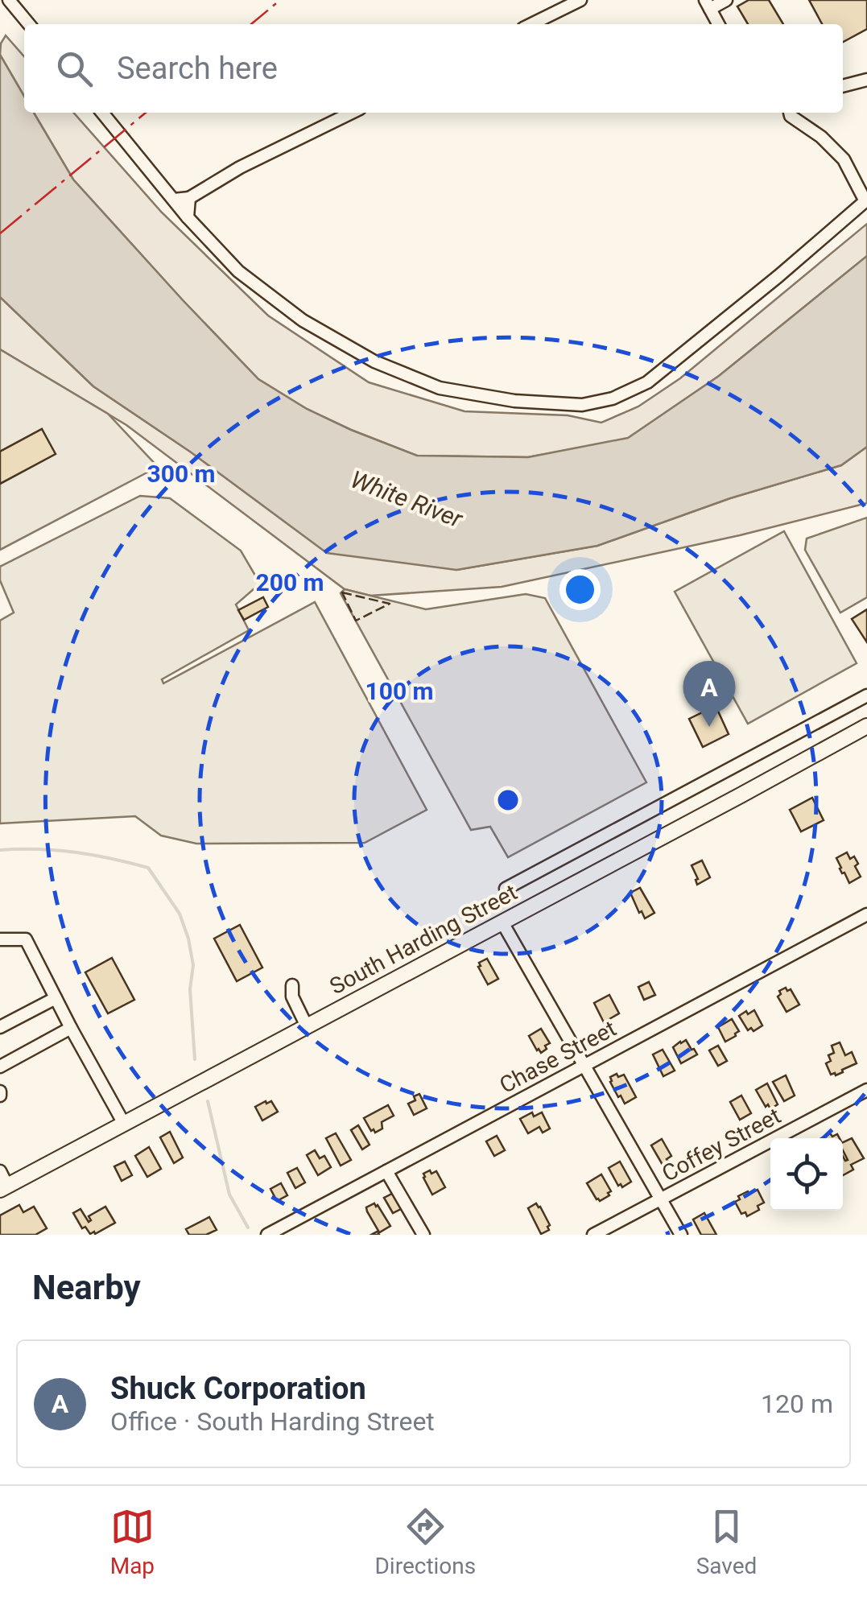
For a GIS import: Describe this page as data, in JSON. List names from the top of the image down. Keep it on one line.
{"streets":{"main road":["South Harding Street"],"street":["Chase Street","Coffey Street"]},"water":["White River"],"page":{"search":"Search here","pins":"A","heading":"Nearby","list":[{"mark":"A","name":"Shuck Corporation","note":"Office · South Harding Street","value":"120 m"}],"nav":["Map","Directions","Saved"]},"rings":["300 m","200 m","100 m"]}
